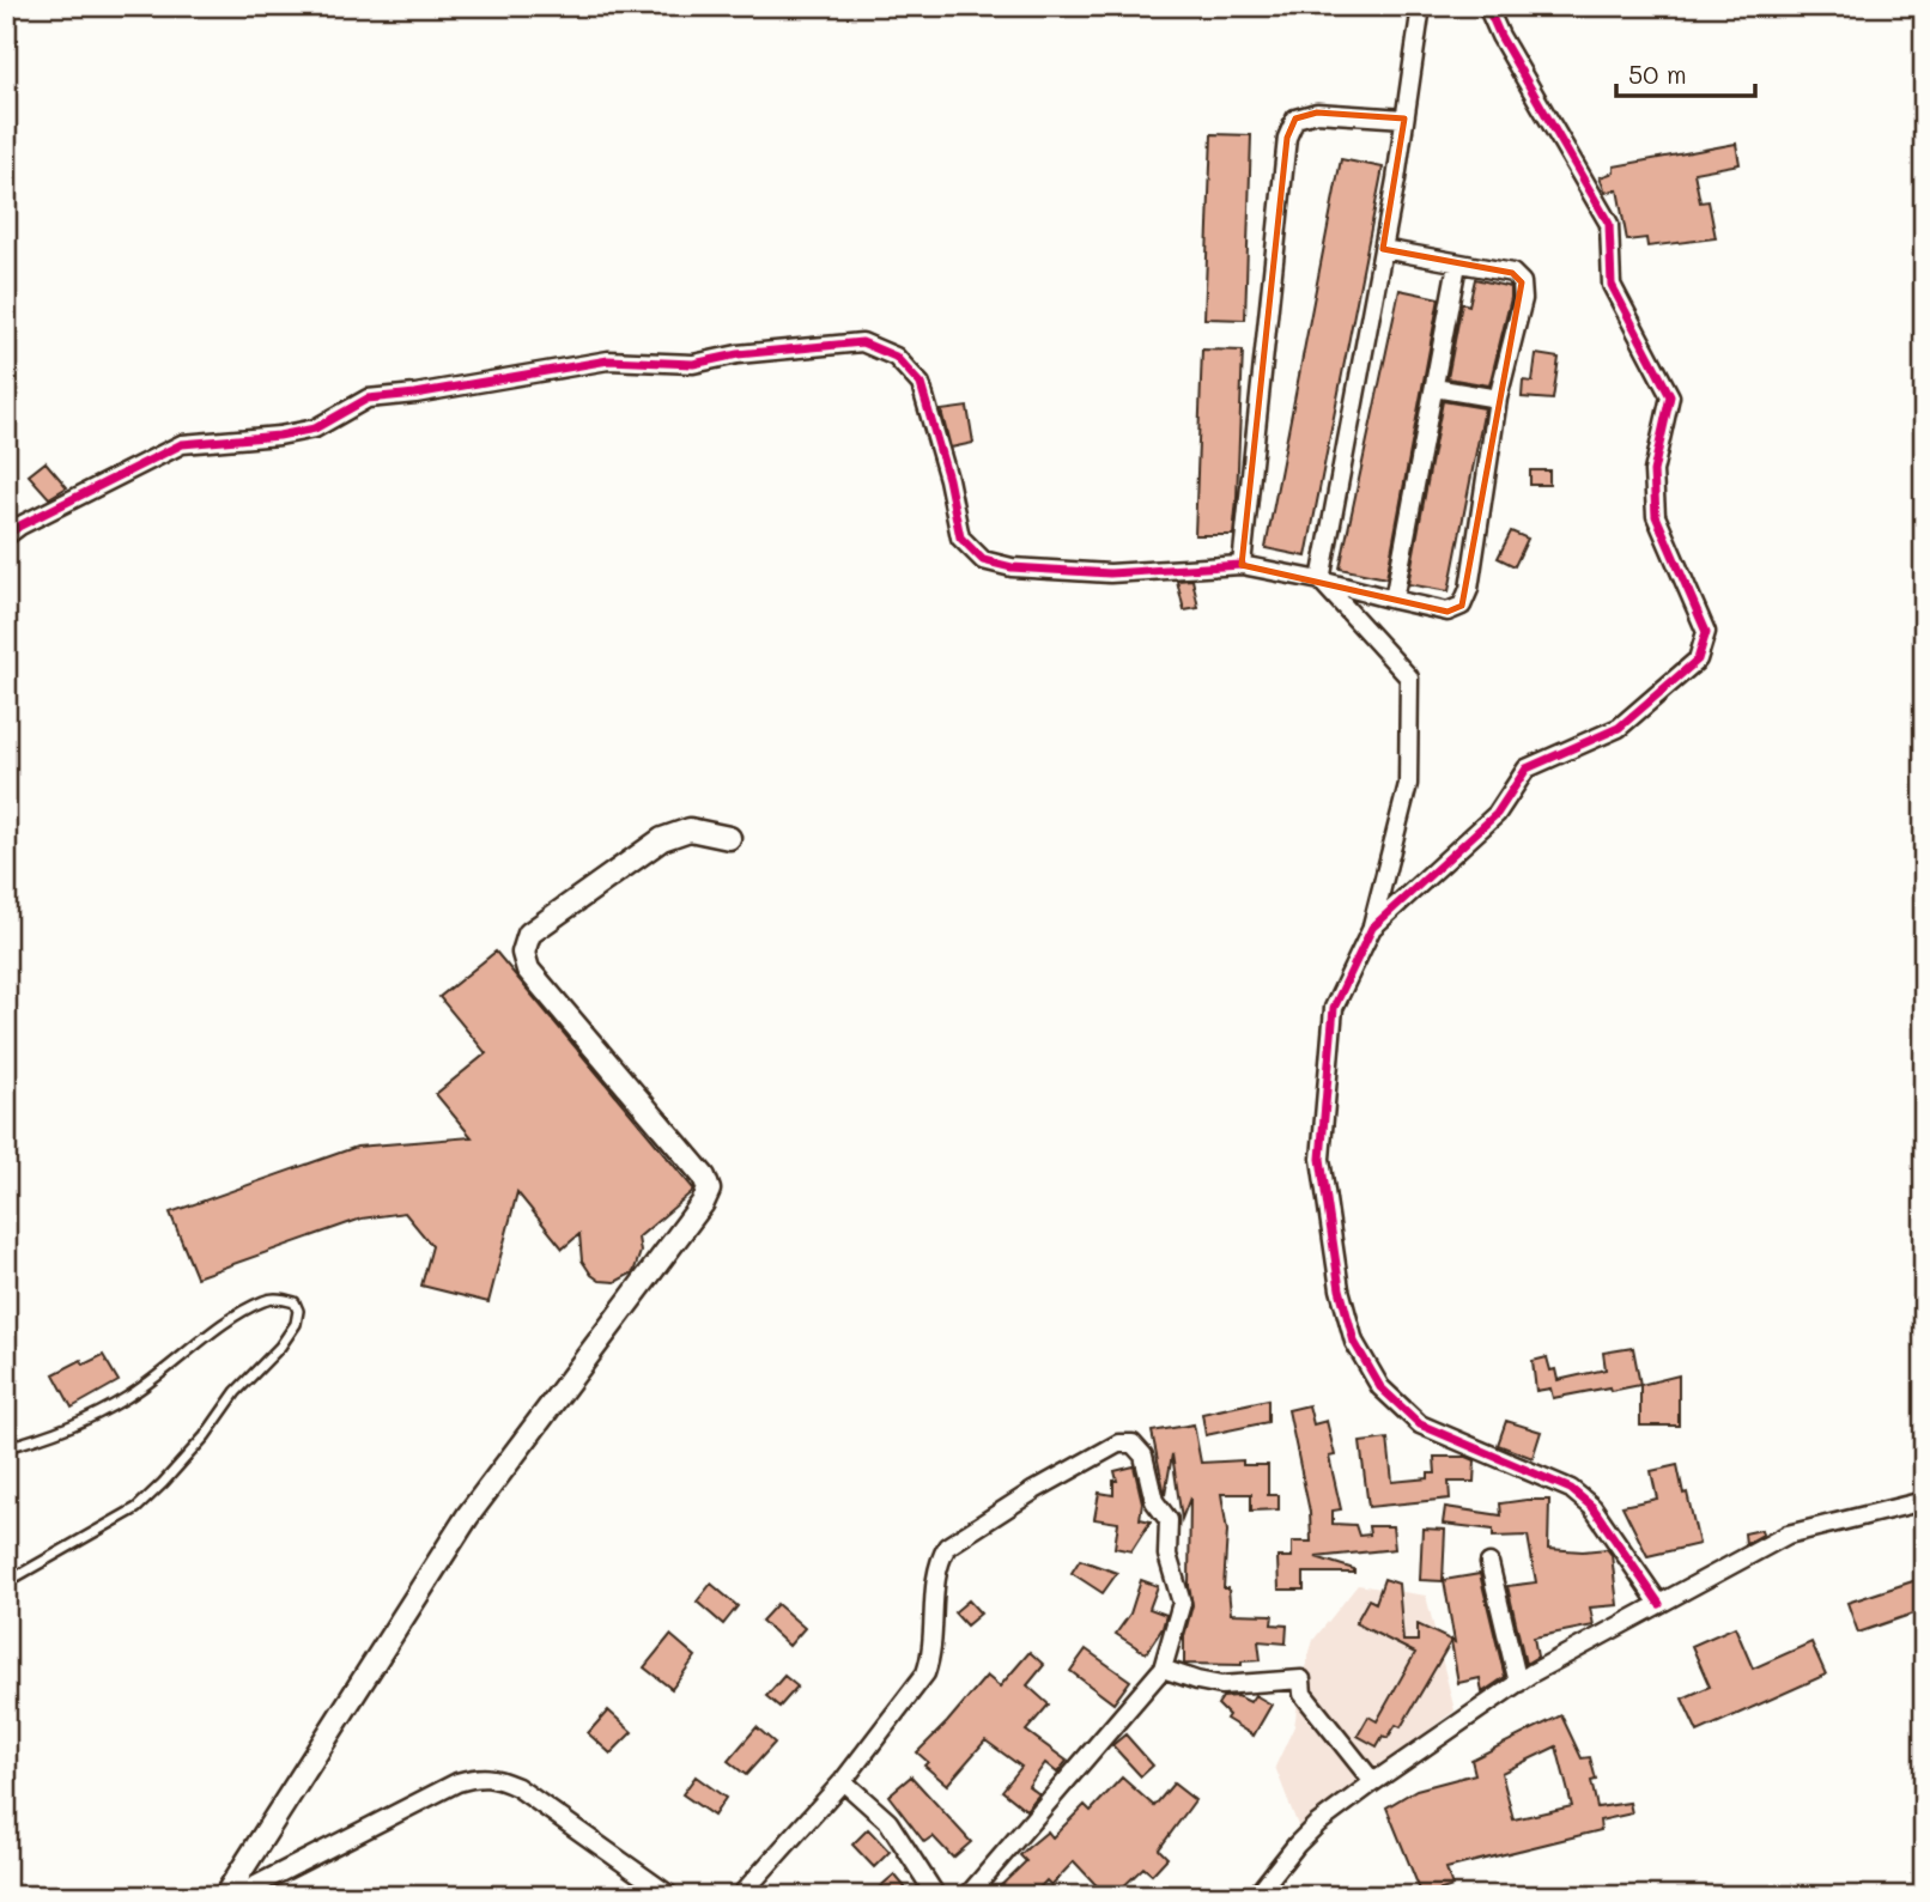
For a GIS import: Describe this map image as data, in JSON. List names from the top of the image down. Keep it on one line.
{"scale_bar":"50 m"}
